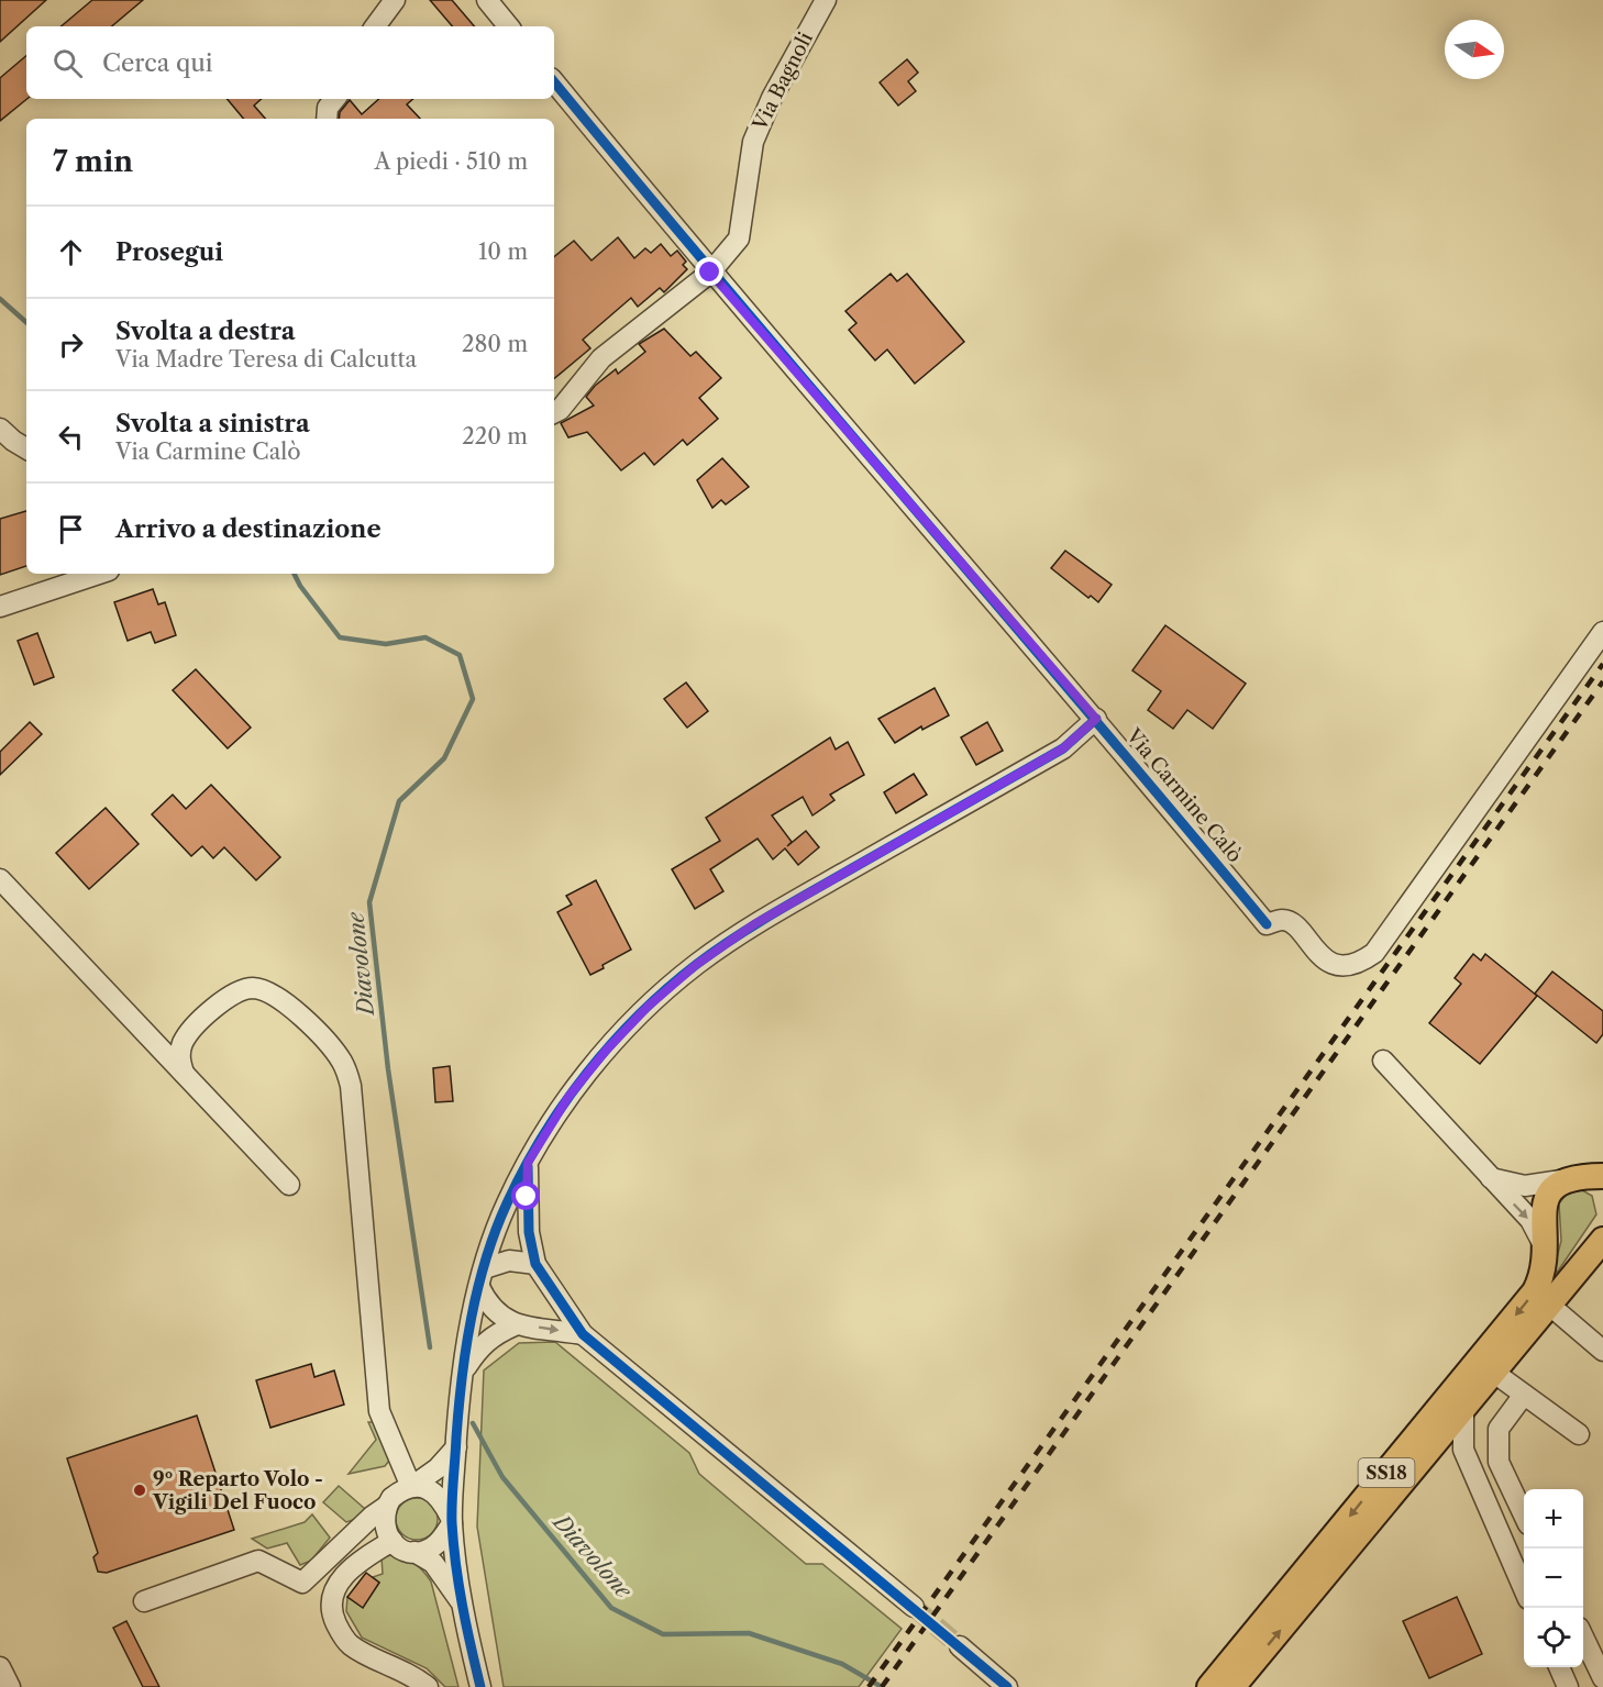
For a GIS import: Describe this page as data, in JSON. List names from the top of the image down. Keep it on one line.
{"streets":{"main road":["SS18"],"street":["Via Bagnoli","Via Carmine Calò"]},"crossings":[["Via Bagnoli","Via Carmine Calò"]],"water":["Diavolone"],"places":["9º Reparto Volo - Vigili Del Fuoco"],"north":"right","page":{"search":"Cerca qui","heading":["7 min","A piedi · 510 m"],"list":[["Prosegui","10 m"],["Svolta a destra","Via Madre Teresa di Calcutta","280 m"],["Svolta a sinistra","Via Carmine Calò","220 m"],"Arrivo a destinazione"],"map_buttons":["+","−"]}}
